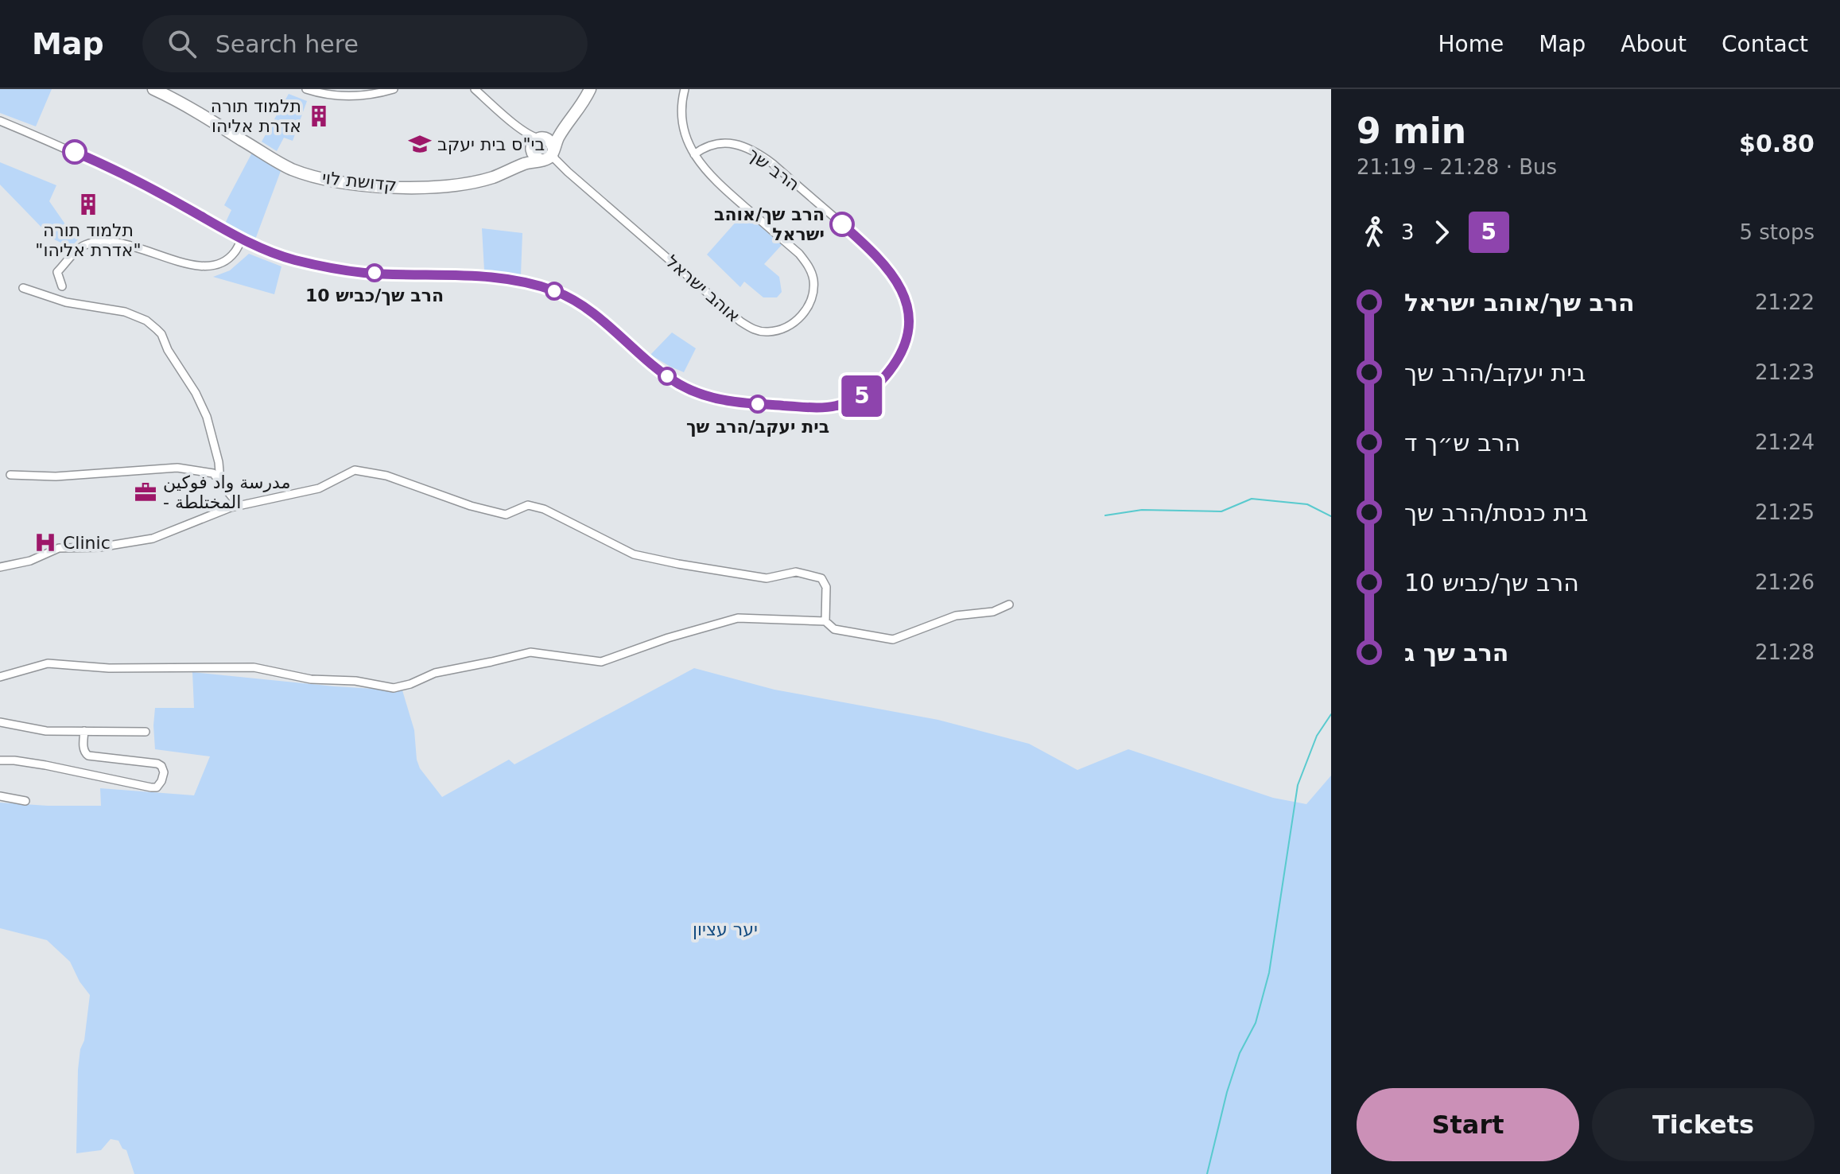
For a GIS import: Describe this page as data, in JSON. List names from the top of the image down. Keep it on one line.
{"streets":{"street":["הרב שך","קדושת לוי","אוהב ישראל"]},"crossings":[["הרב שך","אוהב ישראל"],["קדושת לוי","אוהב ישראל"]],"parks":["יער עציון"],"places":{"building":["תלמוד תורה אדרת אליהו","תלמוד תורה \"אדרת אליהו\""],"school or university":["בי\"ס בית יעקב"],"other":["הרב שך/אוהב ישראל","הרב שך/כביש 10","בית יעקב/הרב שך"],"office":["مدرسة واد فوكين - المختلطة"],"hospital":["Clinic"]},"lines":["bus line 5"],"page":{"header":"Map","search":"Search here","nav":["Home","Map","About","Contact"],"on_map":"5","heading":["9 min","21:19 – 21:28 · Bus","$0.80"],"legs":["3","5","5 stops"],"list":[{"name":"הרב שך/אוהב ישראל","value":"21:22"},{"name":"בית יעקב/הרב שך","value":"21:23"},{"name":"הרב ש״ך ד","value":"21:24"},{"name":"בית כנסת/הרב שך","value":"21:25"},{"name":"הרב שך/כביש 10","value":"21:26"},{"name":"הרב שך ג","value":"21:28"}],"buttons":["Start","Tickets"]}}
